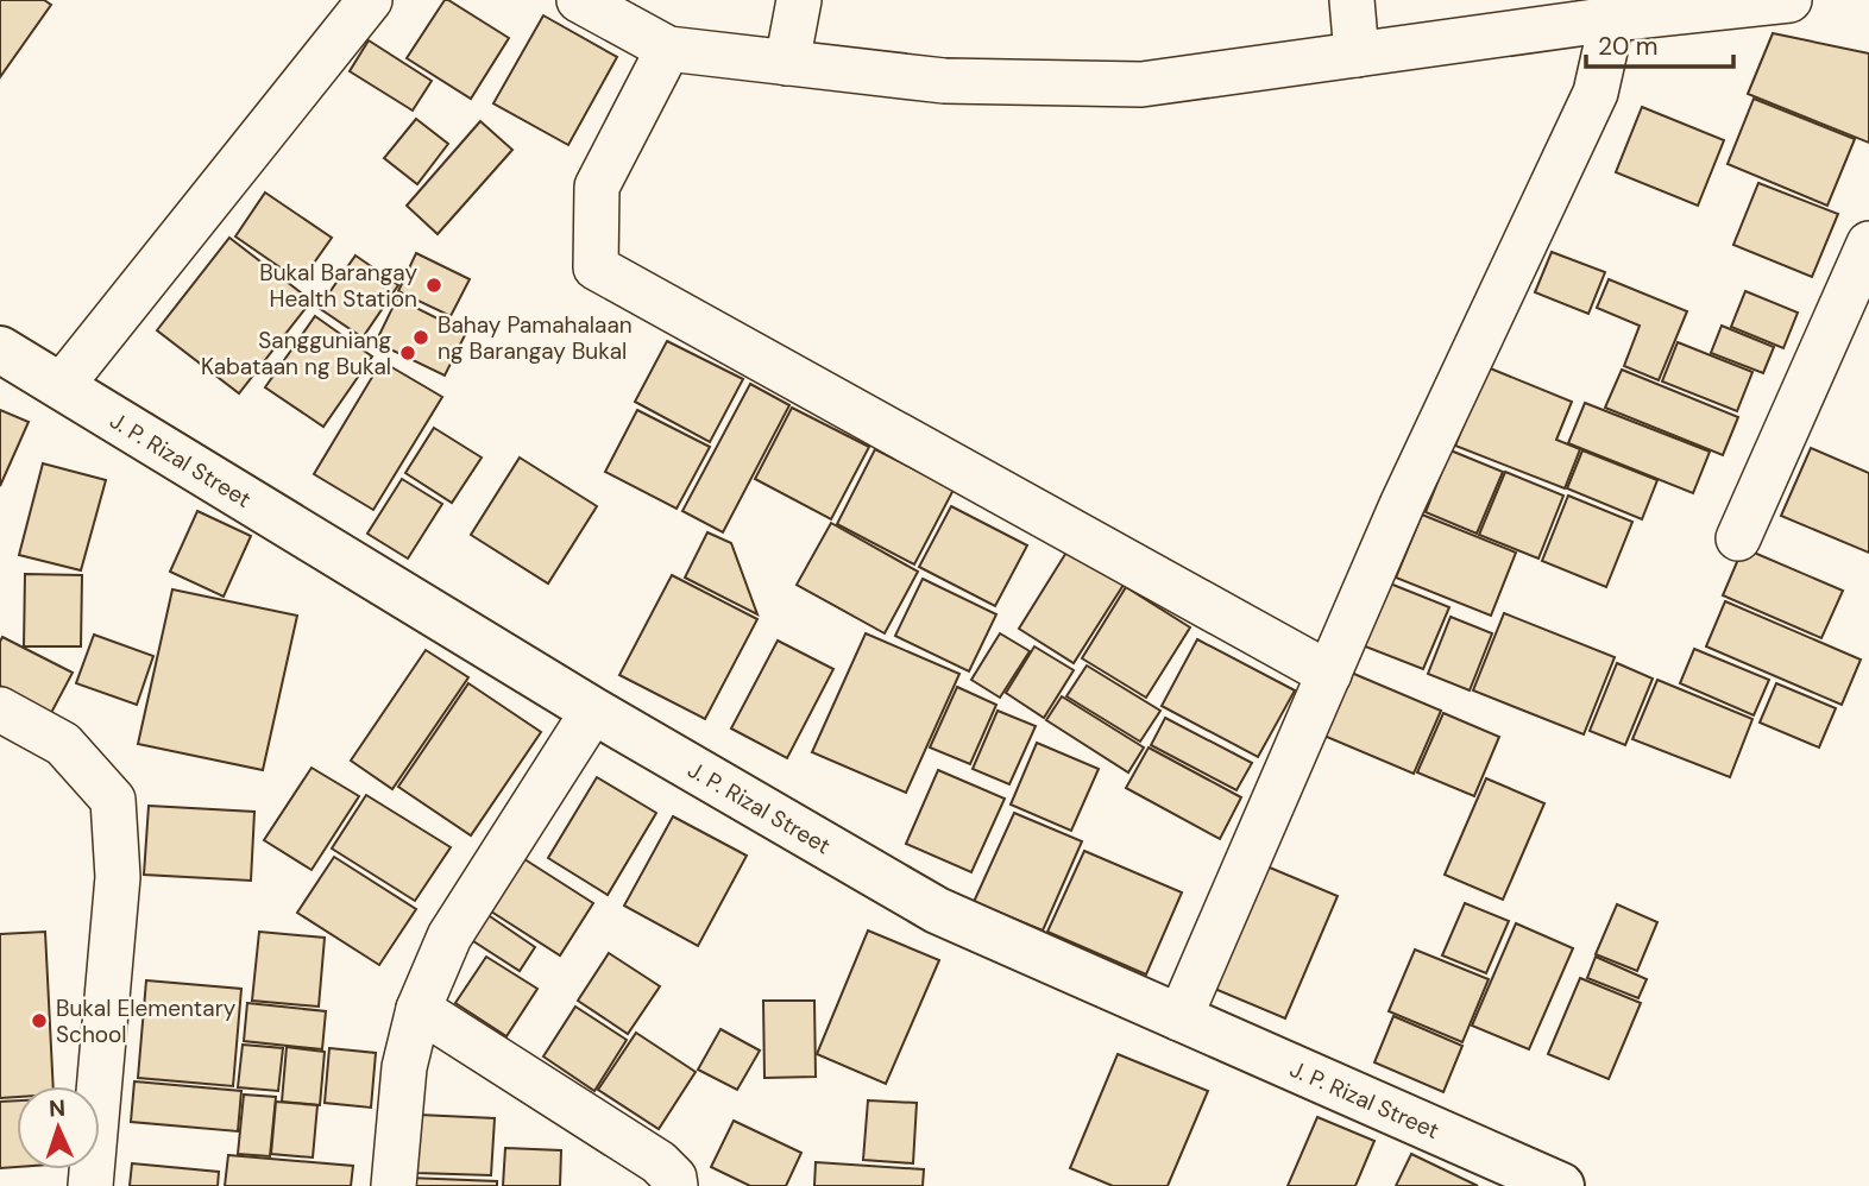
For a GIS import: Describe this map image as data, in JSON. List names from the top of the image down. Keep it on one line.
{"streets":{"main road":["J. P. Rizal Street"]},"places":["Bukal Barangay Health Station","Bahay Pamahalaan ng Barangay Bukal","Sangguniang Kabataan ng Bukal","Bukal Elementary School"],"scale_bar":"20 m","north":"top"}
